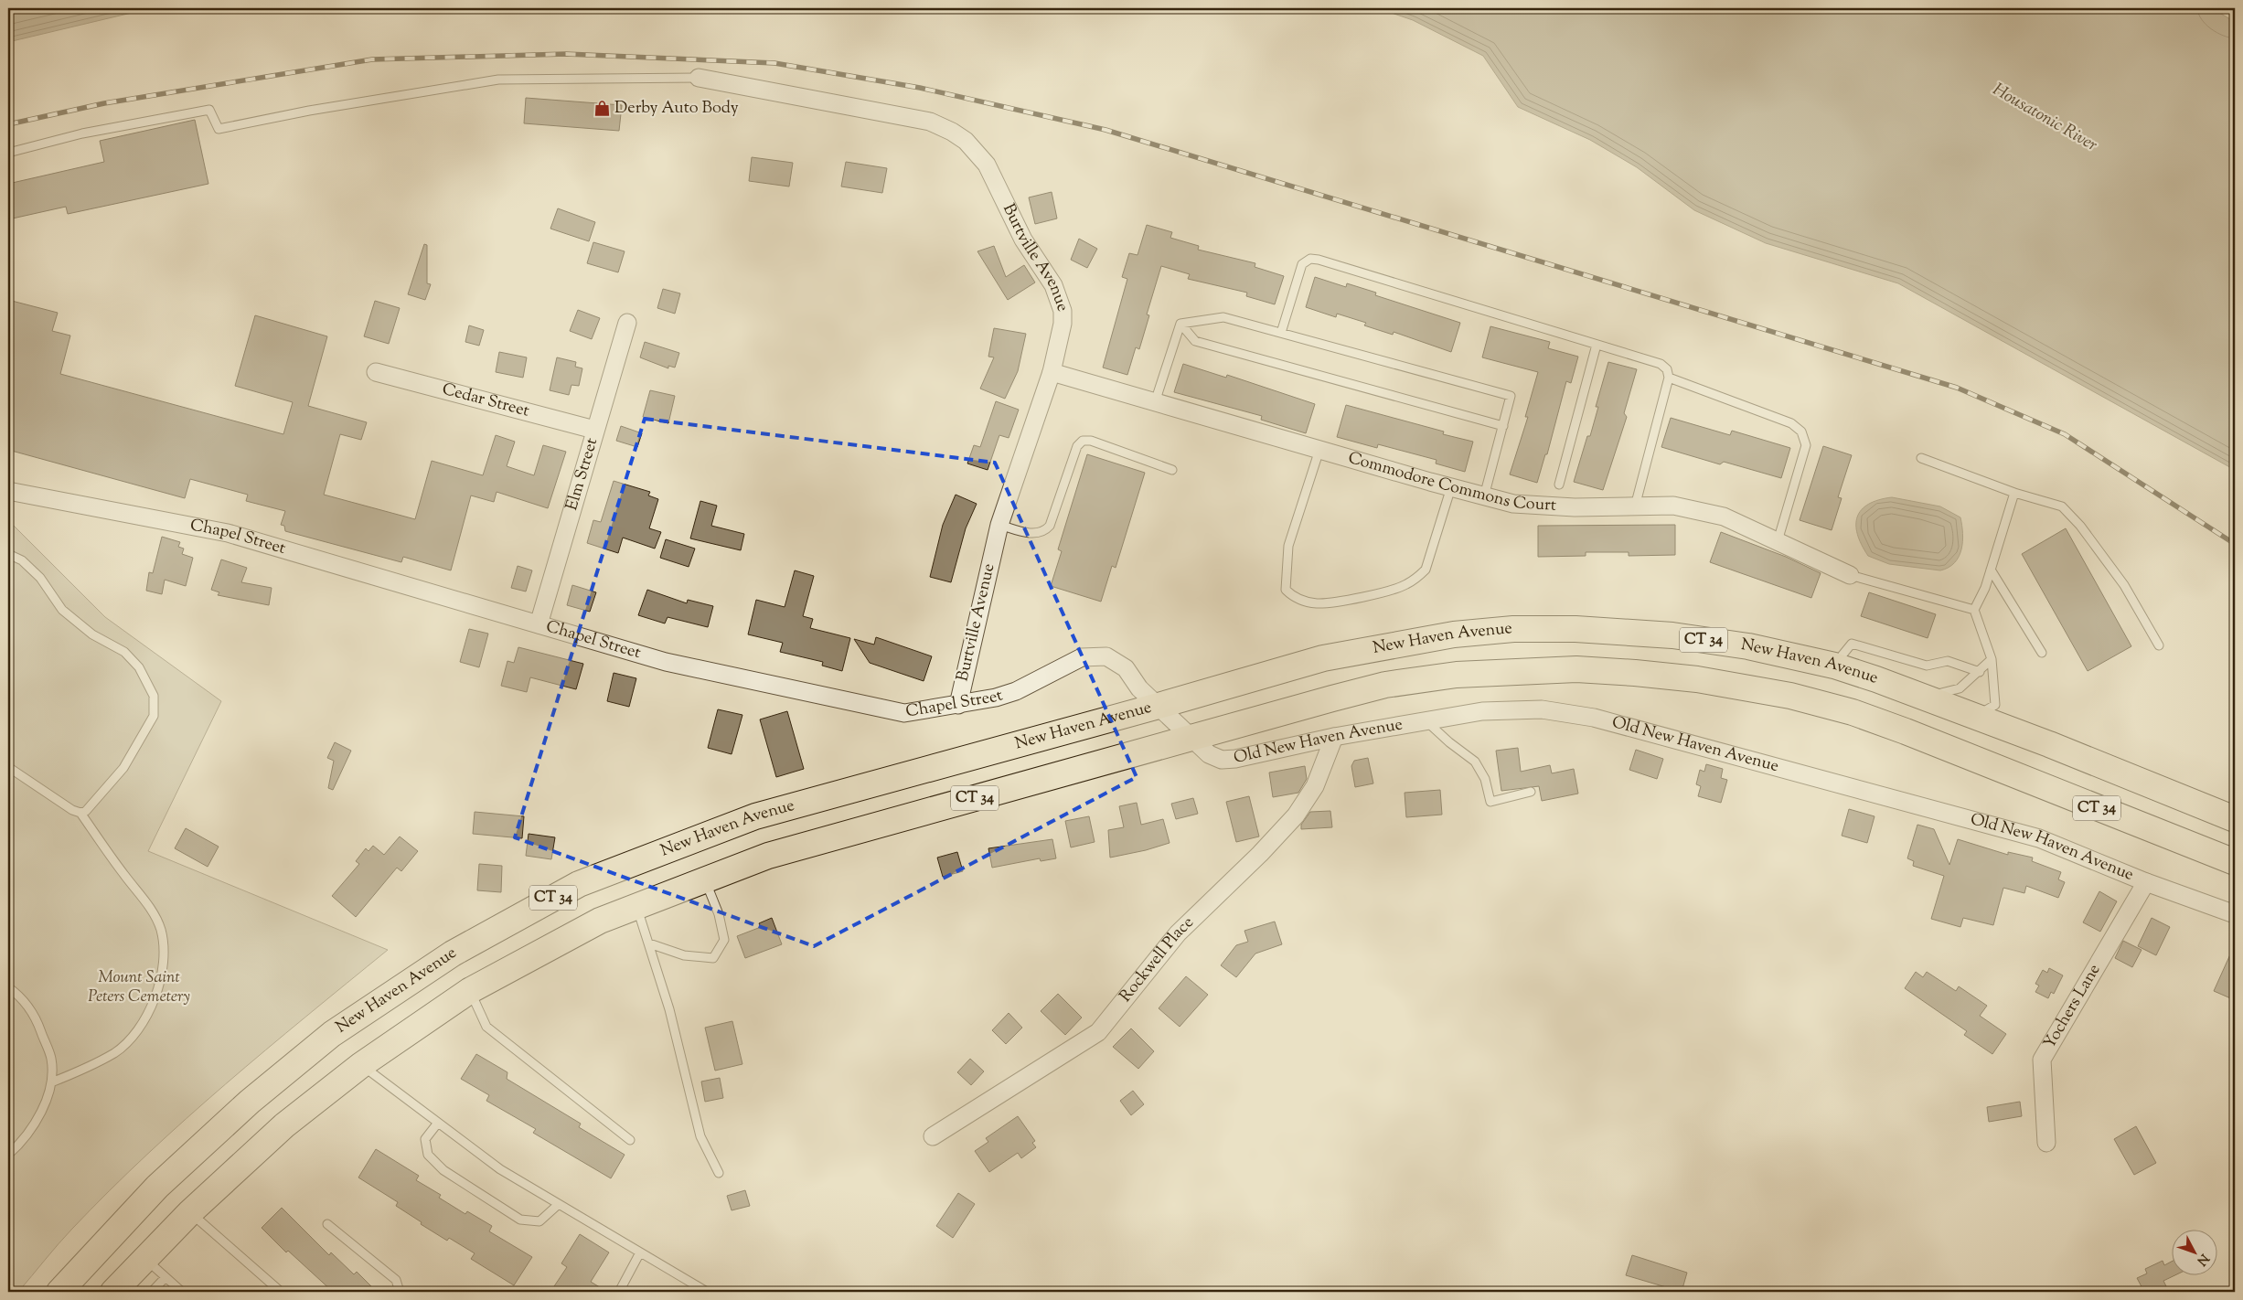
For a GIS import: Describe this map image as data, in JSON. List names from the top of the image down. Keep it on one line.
{"streets":{"highway":["New Haven Avenue","CT 34"],"street":["Burtville Avenue","Cedar Street","Elm Street","Commodore Commons Court","Chapel Street","Old New Haven Avenue","Rockwell Place","Yochers Lane"]},"crossings":[["Burtville Avenue","Commodore Commons Court"],["Burtville Avenue","Chapel Street"],["Cedar Street","Elm Street"],["Elm Street","Chapel Street"],["Chapel Street","New Haven Avenue"],["Chapel Street","Old New Haven Avenue"],["New Haven Avenue","Old New Haven Avenue"],["CT 34","Old New Haven Avenue"],["Old New Haven Avenue","Rockwell Place"],["Old New Haven Avenue","Yochers Lane"]],"water":["Housatonic River"],"parks":["Mount Saint Peters Cemetery"],"places":{"shop":["Derby Auto Body"]},"north":"bottom right"}
